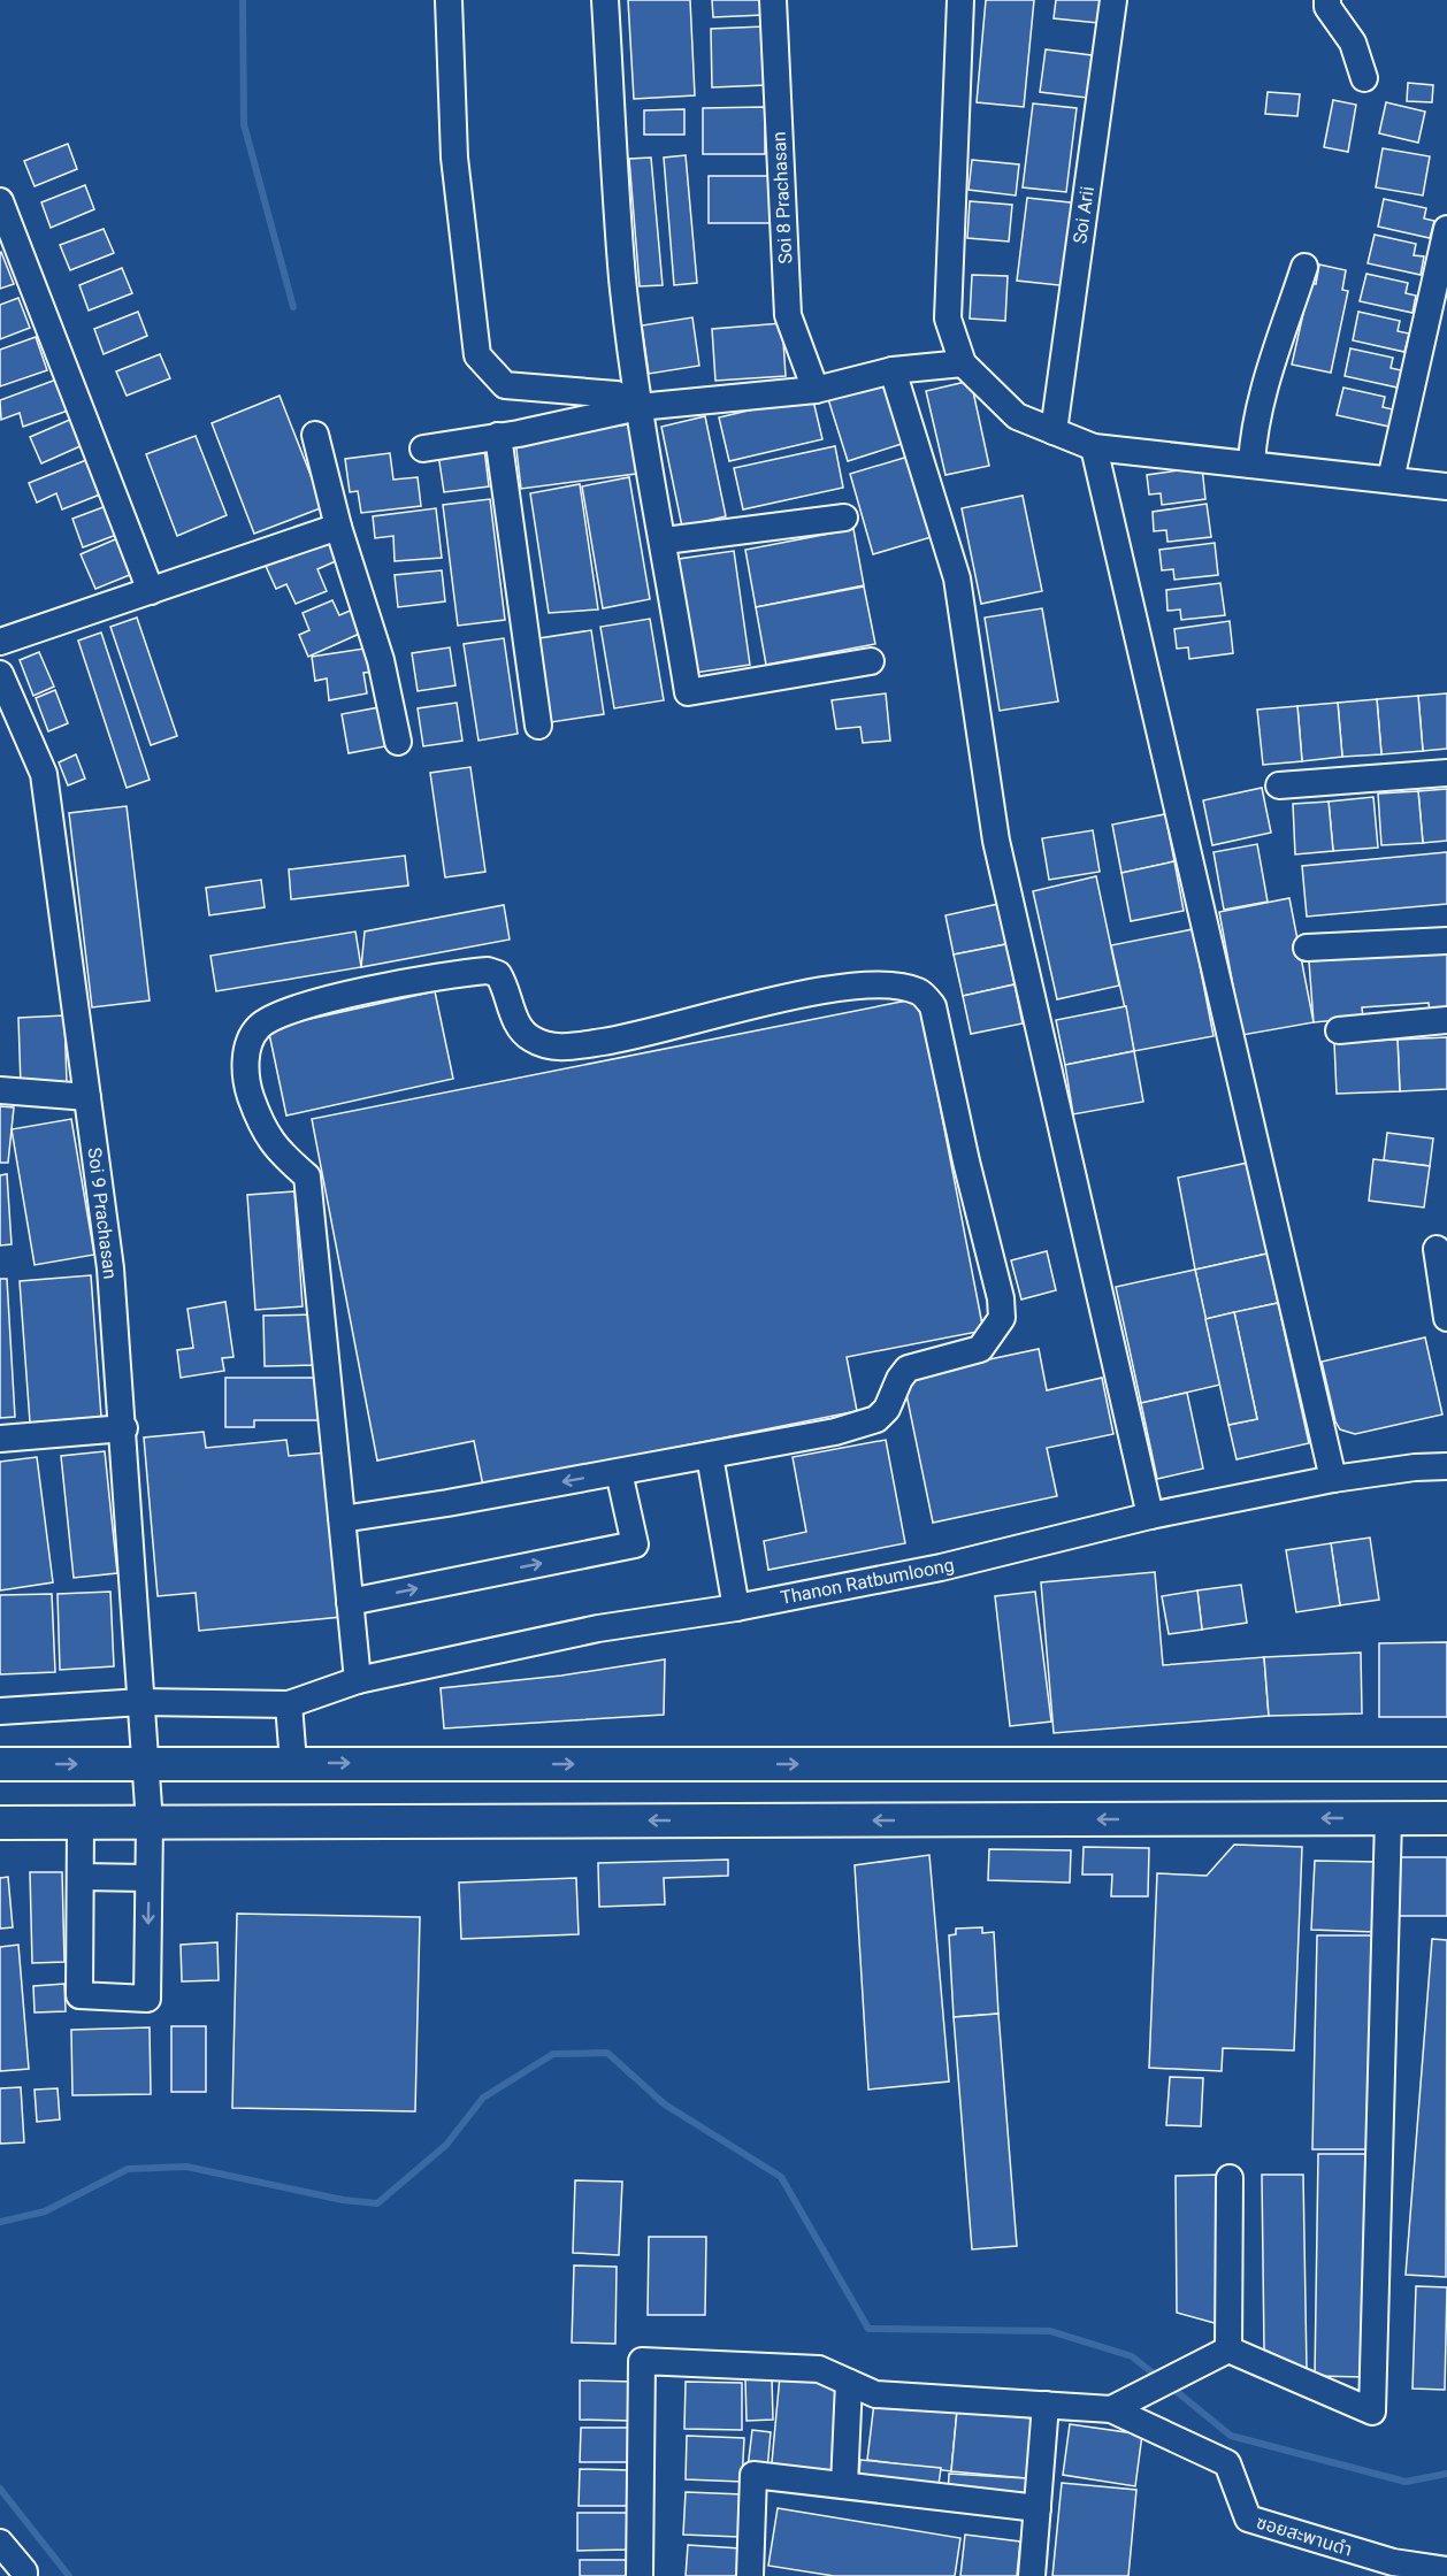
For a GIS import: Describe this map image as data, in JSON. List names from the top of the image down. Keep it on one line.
{"streets":{"street":["Soi 8 Prachasan","Soi Arii","Soi 9 Prachasan","Thanon Ratbumloong","ซอยสะพานดำ"]}}
